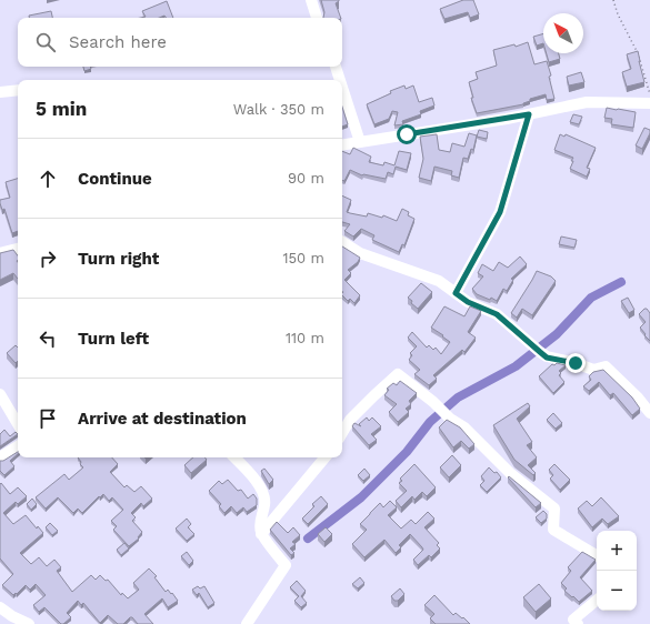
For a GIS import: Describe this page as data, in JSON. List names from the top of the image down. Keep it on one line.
{"north":"top left","page":{"search":"Search here","heading":["5 min","Walk · 350 m"],"list":[["Continue","90 m"],["Turn right","150 m"],["Turn left","110 m"],"Arrive at destination"],"map_buttons":["+","−"]}}
